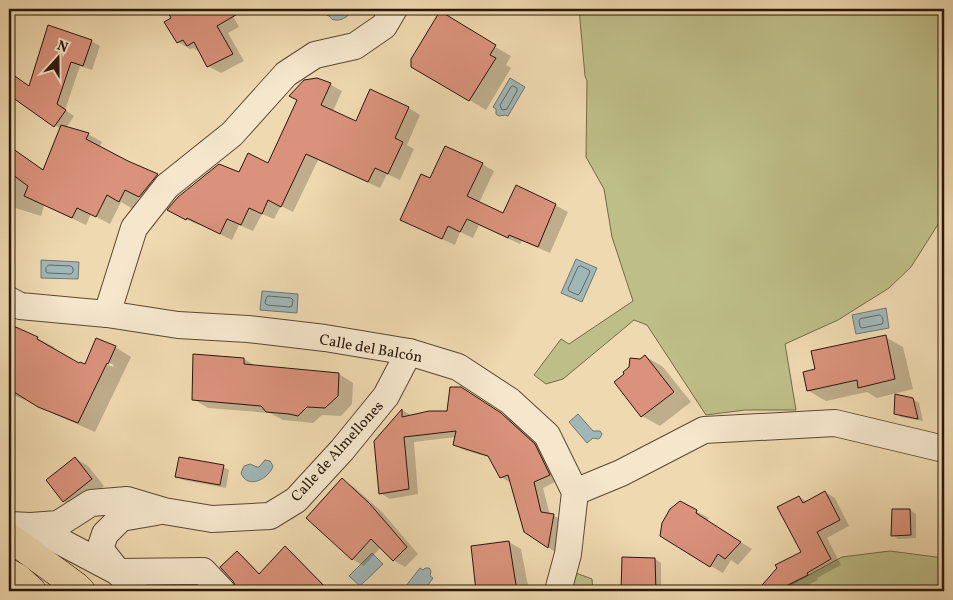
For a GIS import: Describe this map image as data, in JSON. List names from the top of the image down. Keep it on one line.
{"streets":{"street":["Calle del Balcón","Calle de Almellones"]},"crossings":[["Calle del Balcón","Calle de Almellones"]],"north":"top"}
